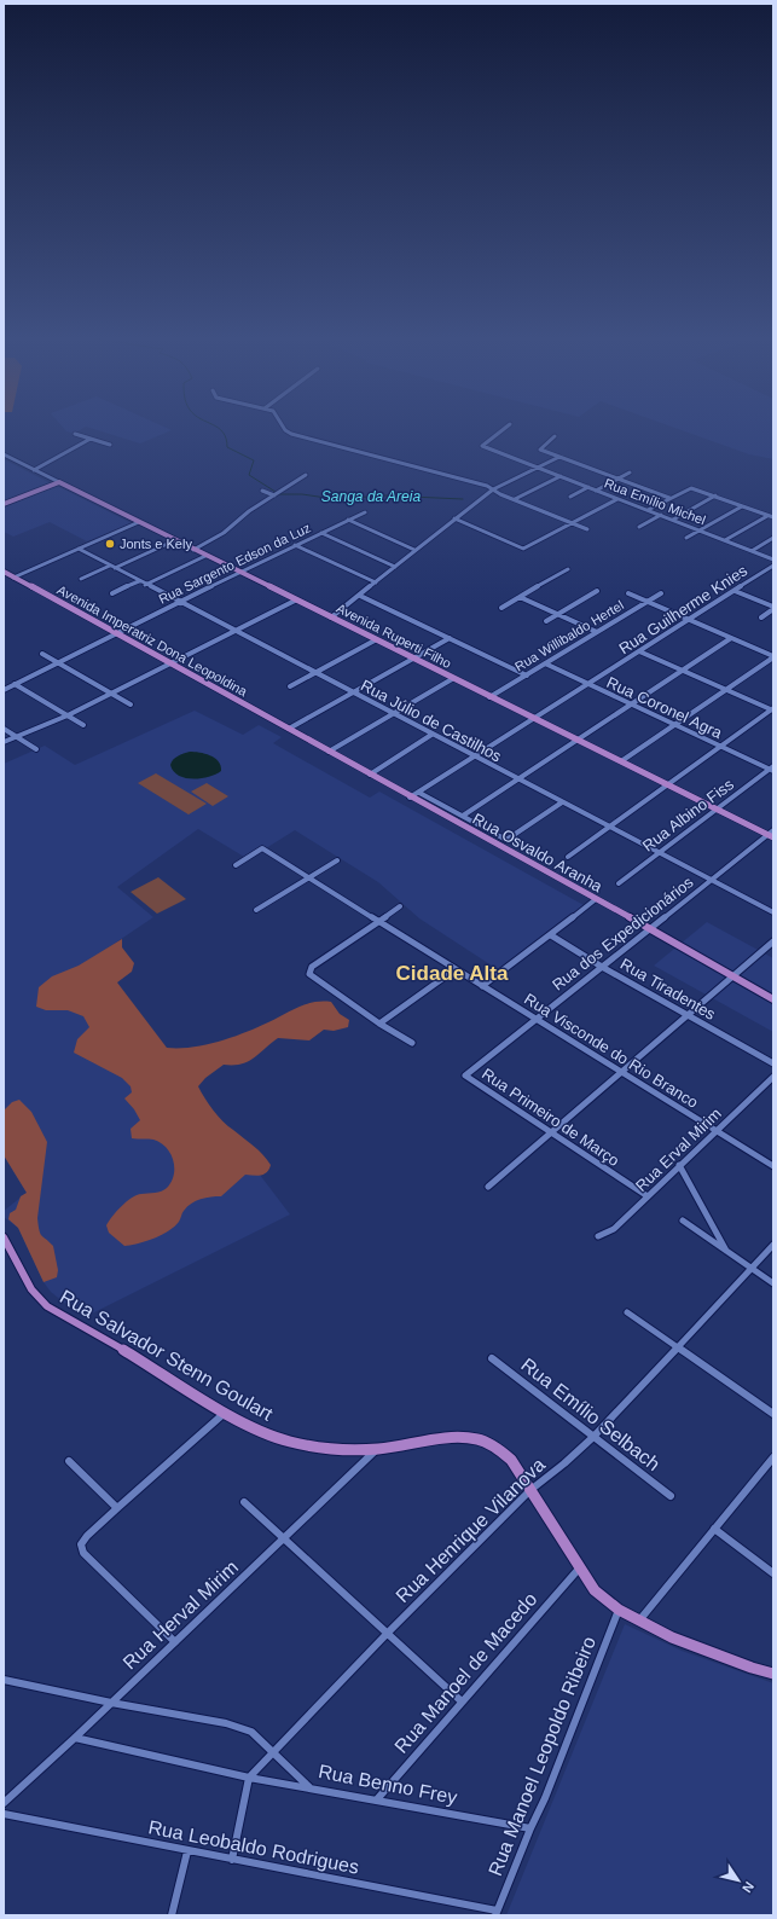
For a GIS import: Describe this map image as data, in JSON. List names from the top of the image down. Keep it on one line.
{"streets":{"main road":["Avenida Ruperti Filho","Avenida Imperatriz Dona Leopoldina","Rua Osvaldo Aranha","Rua Salvador Stenn Goulart"],"street":["Rua Emílio Michel","Rua Sargento Edson da Luz","Rua Guilherme Knies","Rua Willibaldo Hertel","Rua Coronel Agra","Rua Júlio de Castilhos","Rua Albino Fiss","Rua dos Expedicionários","Rua Tiradentes","Rua Visconde do Rio Branco","Rua Primeiro de Março","Rua Erval Mirim","Rua Emílio Selbach","Rua Henrique Vilanova","Rua Herval Mirim","Rua Manoel de Macedo","Rua Manoel Leopoldo Ribeiro","Rua Benno Frey","Rua Leobaldo Rodrigues"]},"crossings":[["Rua Sargento Edson da Luz","Avenida Ruperti Filho"],["Rua Sargento Edson da Luz","Avenida Imperatriz Dona Leopoldina"],["Rua Sargento Edson da Luz","Rua Júlio de Castilhos"],["Rua Guilherme Knies","Avenida Ruperti Filho"],["Rua Guilherme Knies","Rua Coronel Agra"],["Rua Guilherme Knies","Rua Júlio de Castilhos"],["Rua Guilherme Knies","Rua Osvaldo Aranha"],["Avenida Ruperti Filho","Rua Willibaldo Hertel"],["Avenida Ruperti Filho","Rua Albino Fiss"],["Avenida Ruperti Filho","Rua dos Expedicionários"],["Rua Willibaldo Hertel","Rua Coronel Agra"],["Avenida Imperatriz Dona Leopoldina","Rua Osvaldo Aranha"],["Rua Coronel Agra","Rua Albino Fiss"],["Rua Júlio de Castilhos","Rua Albino Fiss"],["Rua Júlio de Castilhos","Rua dos Expedicionários"],["Rua Osvaldo Aranha","Rua dos Expedicionários"],["Rua dos Expedicionários","Rua Tiradentes"],["Rua dos Expedicionários","Rua Visconde do Rio Branco"],["Rua dos Expedicionários","Rua Primeiro de Março"],["Rua Visconde do Rio Branco","Rua Erval Mirim"],["Rua Primeiro de Março","Rua Erval Mirim"],["Rua Salvador Stenn Goulart","Rua Henrique Vilanova"],["Rua Salvador Stenn Goulart","Rua Herval Mirim"],["Rua Salvador Stenn Goulart","Rua Manoel de Macedo"],["Rua Salvador Stenn Goulart","Rua Manoel Leopoldo Ribeiro"],["Rua Emílio Selbach","Rua Henrique Vilanova"],["Rua Henrique Vilanova","Rua Benno Frey"],["Rua Herval Mirim","Rua Benno Frey"],["Rua Manoel de Macedo","Rua Benno Frey"],["Rua Manoel Leopoldo Ribeiro","Rua Benno Frey"],["Rua Manoel Leopoldo Ribeiro","Rua Leobaldo Rodrigues"]],"districts":["Cidade Alta"],"water":["Sanga da Areia"],"places":["Jonts e Kely"],"north":"bottom right"}
